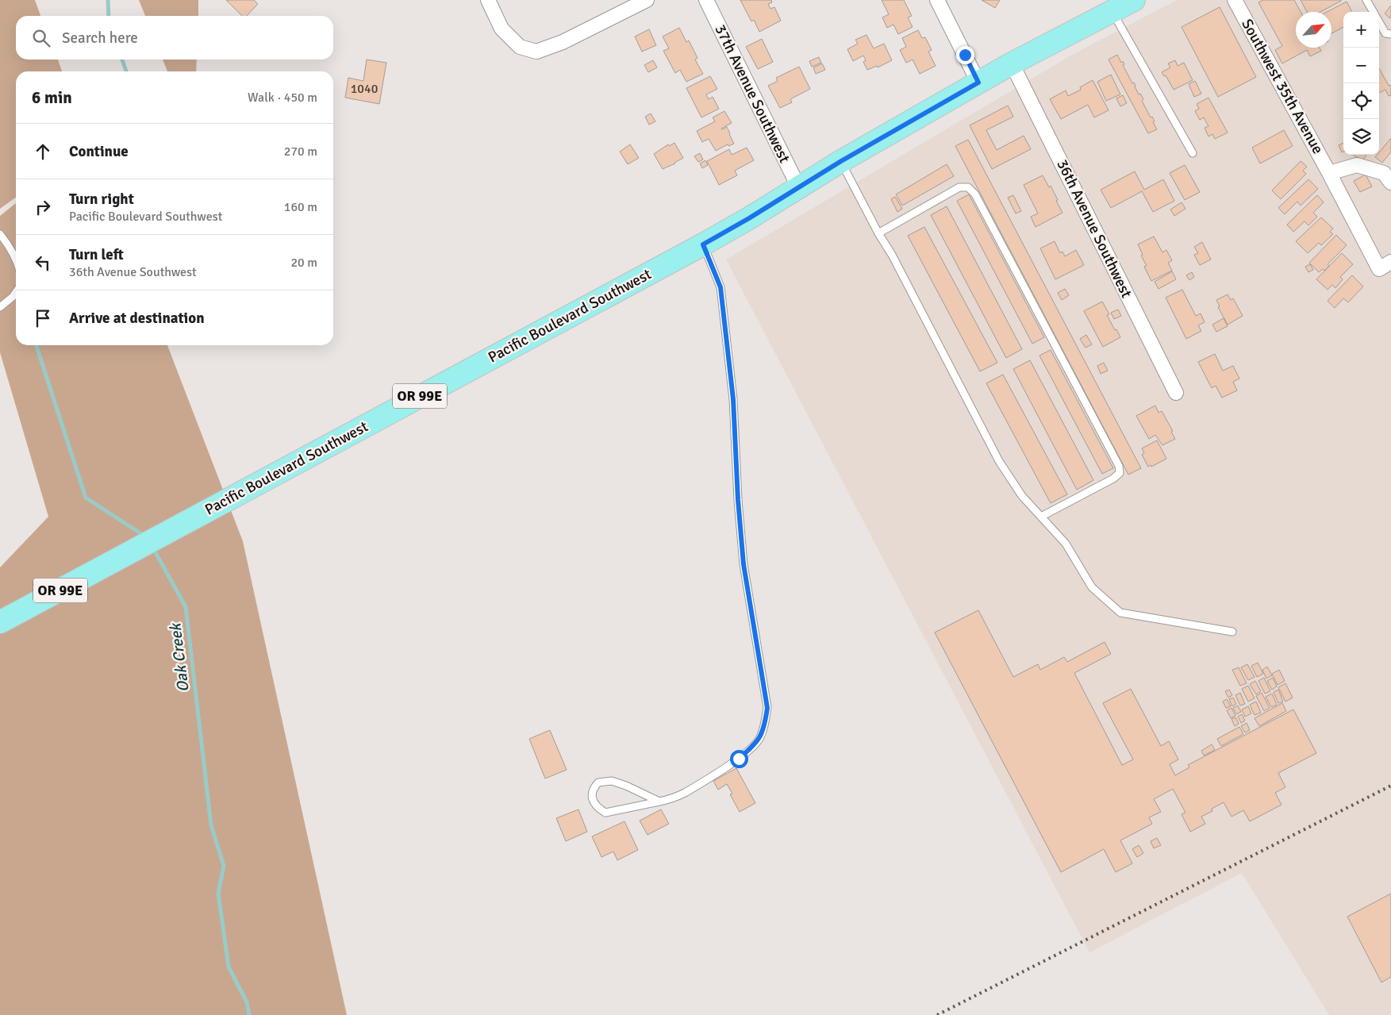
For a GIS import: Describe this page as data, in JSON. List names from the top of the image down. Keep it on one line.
{"streets":{"main road":["Pacific Boulevard Southwest","OR 99E"],"street":["Southwest 35th Avenue","37th Avenue Southwest","36th Avenue Southwest"]},"crossings":[["37th Avenue Southwest","Pacific Boulevard Southwest"],["36th Avenue Southwest","Pacific Boulevard Southwest"]],"water":["Oak Creek"],"house_numbers":["1040"],"north":"top right","page":{"map_buttons":["+","−"],"search":"Search here","heading":["6 min","Walk · 450 m"],"list":[["Continue","270 m"],["Turn right","Pacific Boulevard Southwest","160 m"],["Turn left","36th Avenue Southwest","20 m"],"Arrive at destination"]}}
